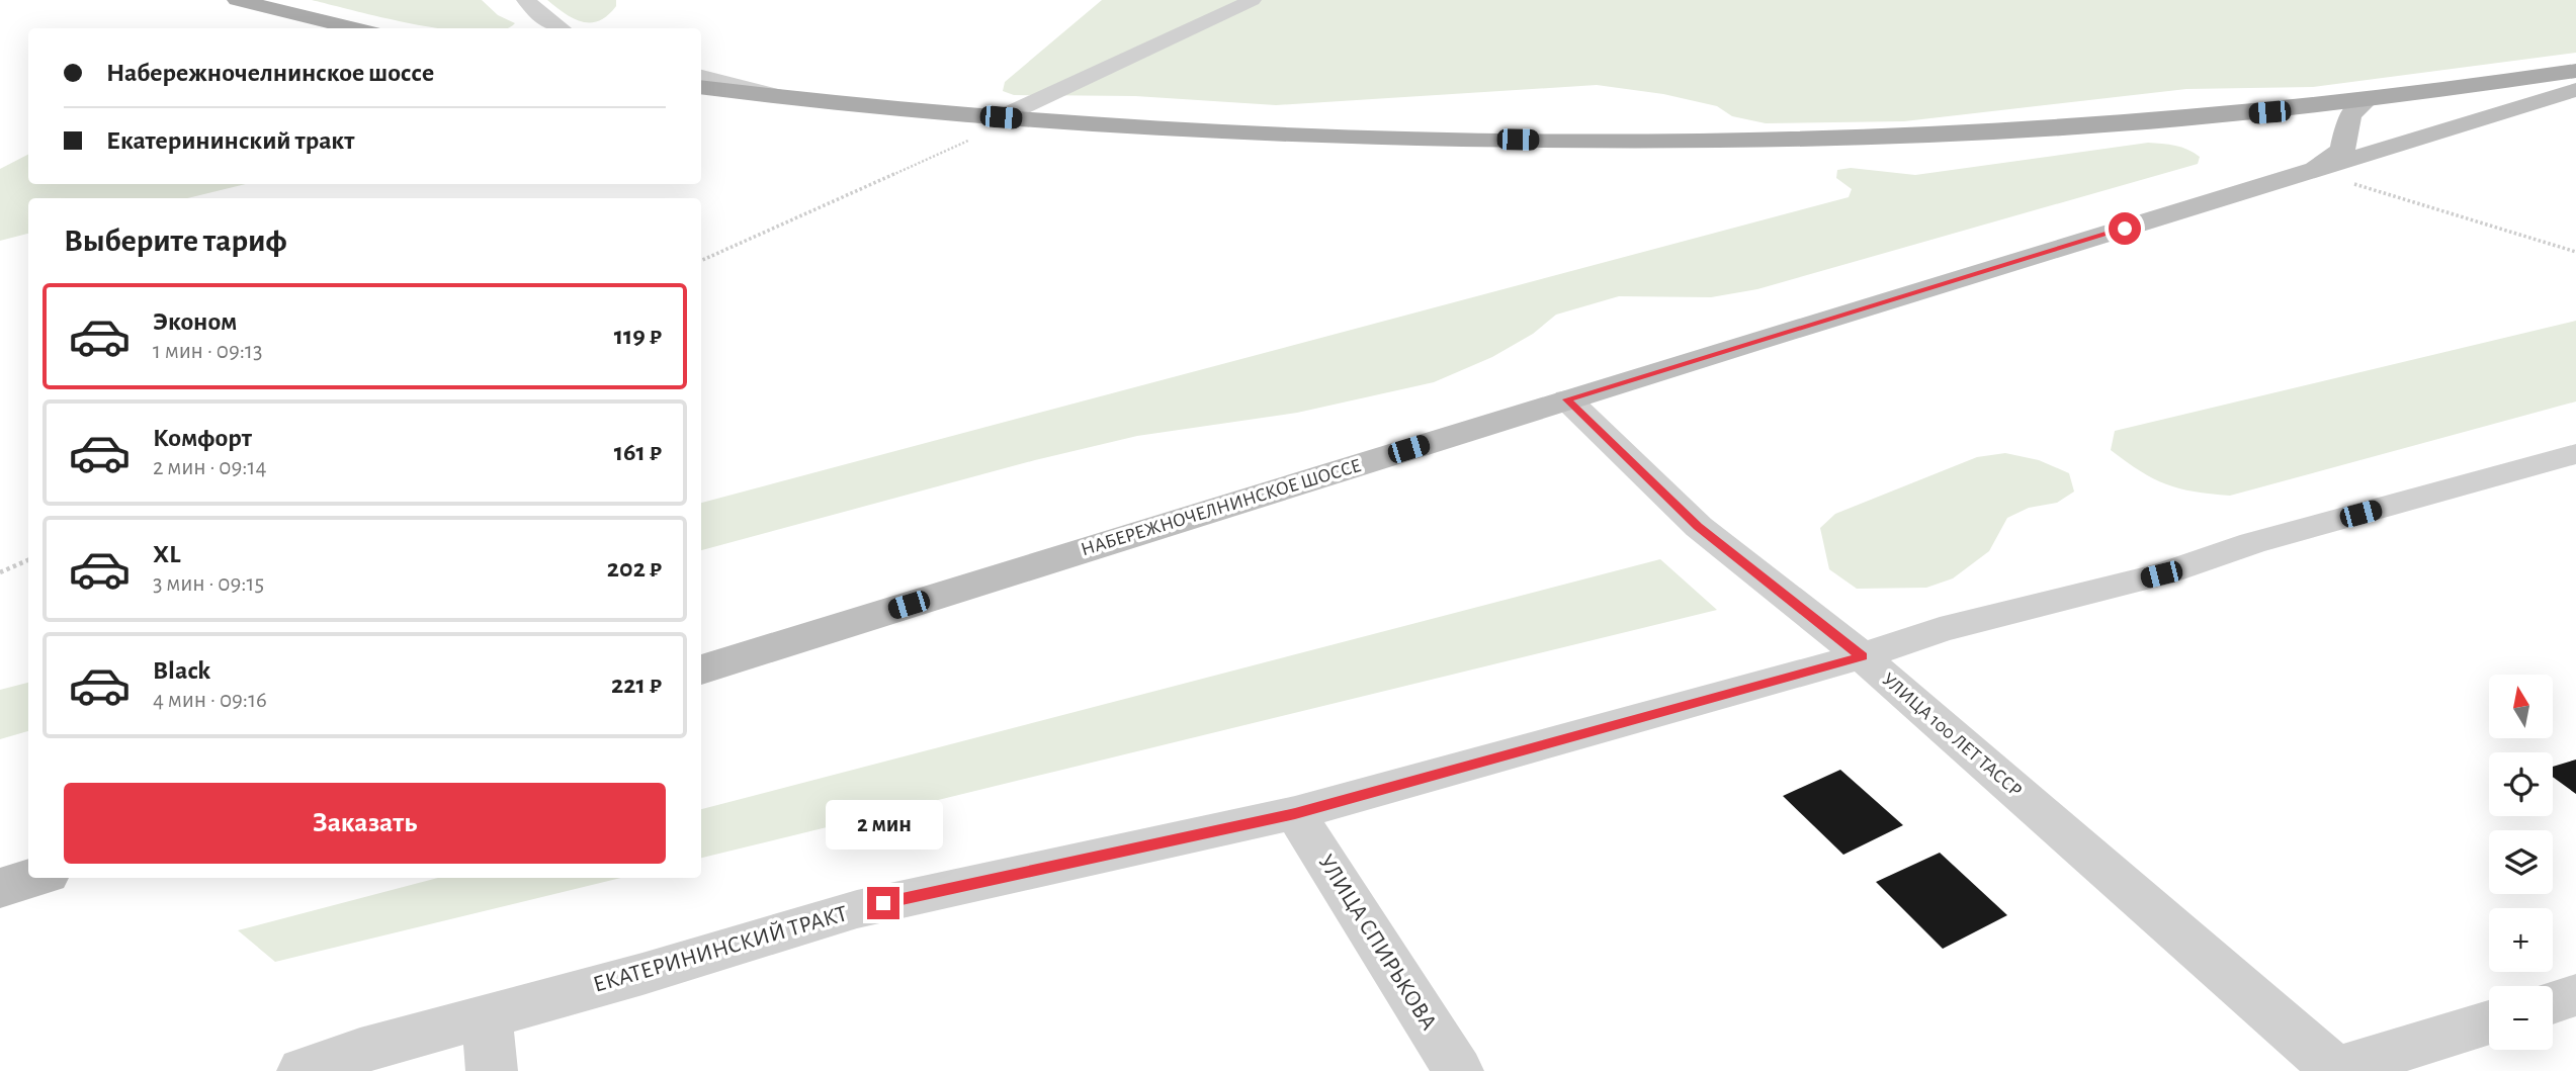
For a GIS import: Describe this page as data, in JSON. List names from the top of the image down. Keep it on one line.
{"streets":{"main road":["НАБЕРЕЖНОЧЕЛНИНСКОЕ ШОССЕ"],"street":["УЛИЦА 100 ЛЕТ ТАССР","УЛИЦА СПИРЬКОВА","ЕКАТЕРИНИНСКИЙ ТРАКТ"]},"crossings":[["НАБЕРЕЖНОЧЕЛНИНСКОЕ ШОССЕ","УЛИЦА 100 ЛЕТ ТАССР"],["УЛИЦА 100 ЛЕТ ТАССР","ЕКАТЕРИНИНСКИЙ ТРАКТ"],["УЛИЦА СПИРЬКОВА","ЕКАТЕРИНИНСКИЙ ТРАКТ"]],"north":"top","page":{"banner":["Набережночелнинское шоссе","Екатерининский тракт"],"heading":"Выберите тариф","list":[{"name":"Эконом","note":"1 мин · 09:13","value":"119 ₽"},{"name":"Комфорт","note":"2 мин · 09:14","value":"161 ₽"},{"name":"XL","note":"3 мин · 09:15","value":"202 ₽"},{"name":"Black","note":"4 мин · 09:16","value":"221 ₽"}],"map_buttons":["+","−"],"buttons":"Заказать","bubble":"2 мин"}}
